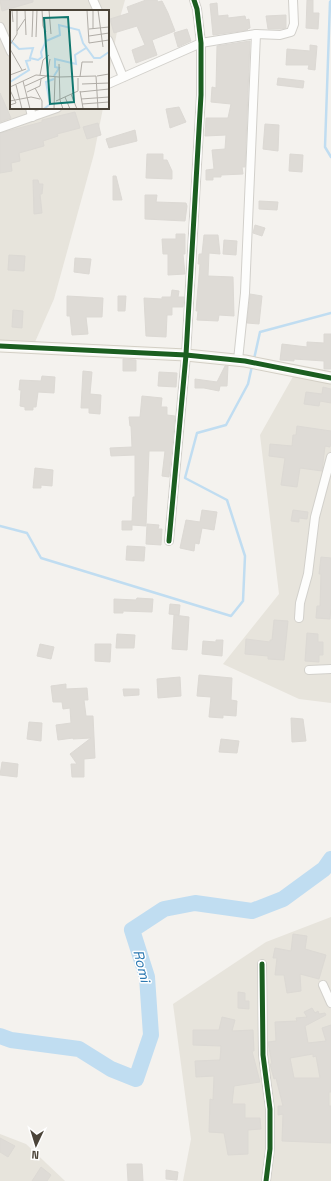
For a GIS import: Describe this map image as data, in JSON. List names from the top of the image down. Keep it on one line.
{"water":["Romi"],"north":"bottom"}
